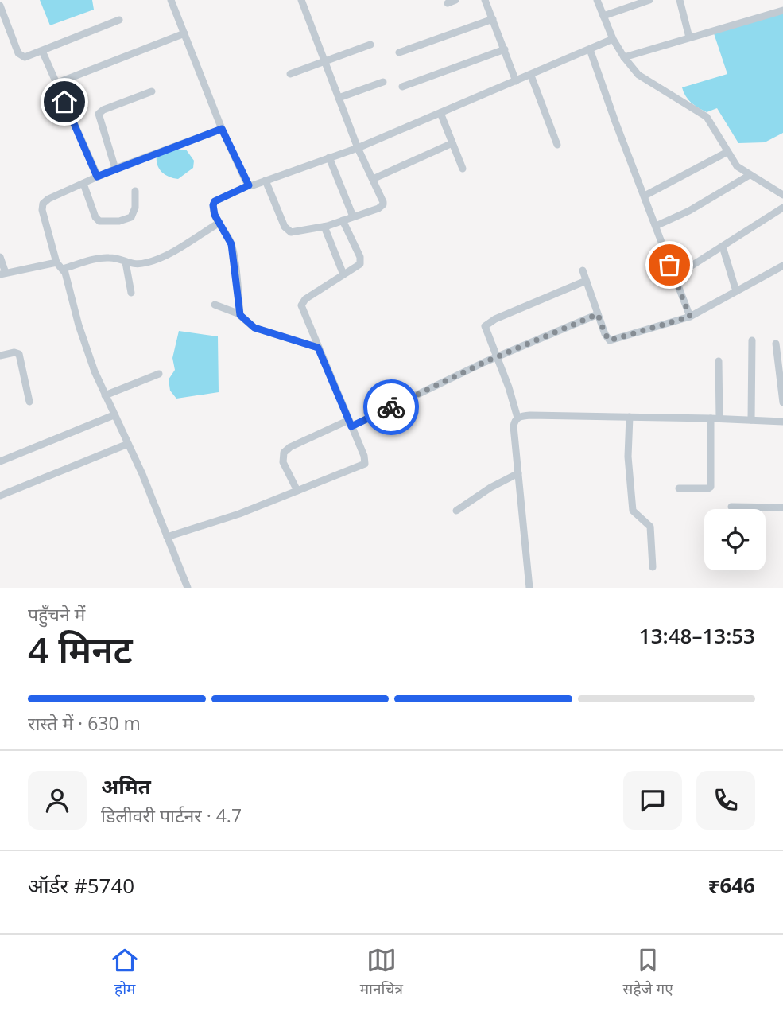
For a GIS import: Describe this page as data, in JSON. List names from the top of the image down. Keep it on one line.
{"page":{"heading":["4 मिनट","पहुँचने में","13:48–13:53"],"panel":["अमित","डिलीवरी पार्टनर · 4.7","ऑर्डर #5740","₹646"],"bar":"रास्ते में · 630 m","tabs":["होम","मानचित्र","सहेजे गए"]}}
